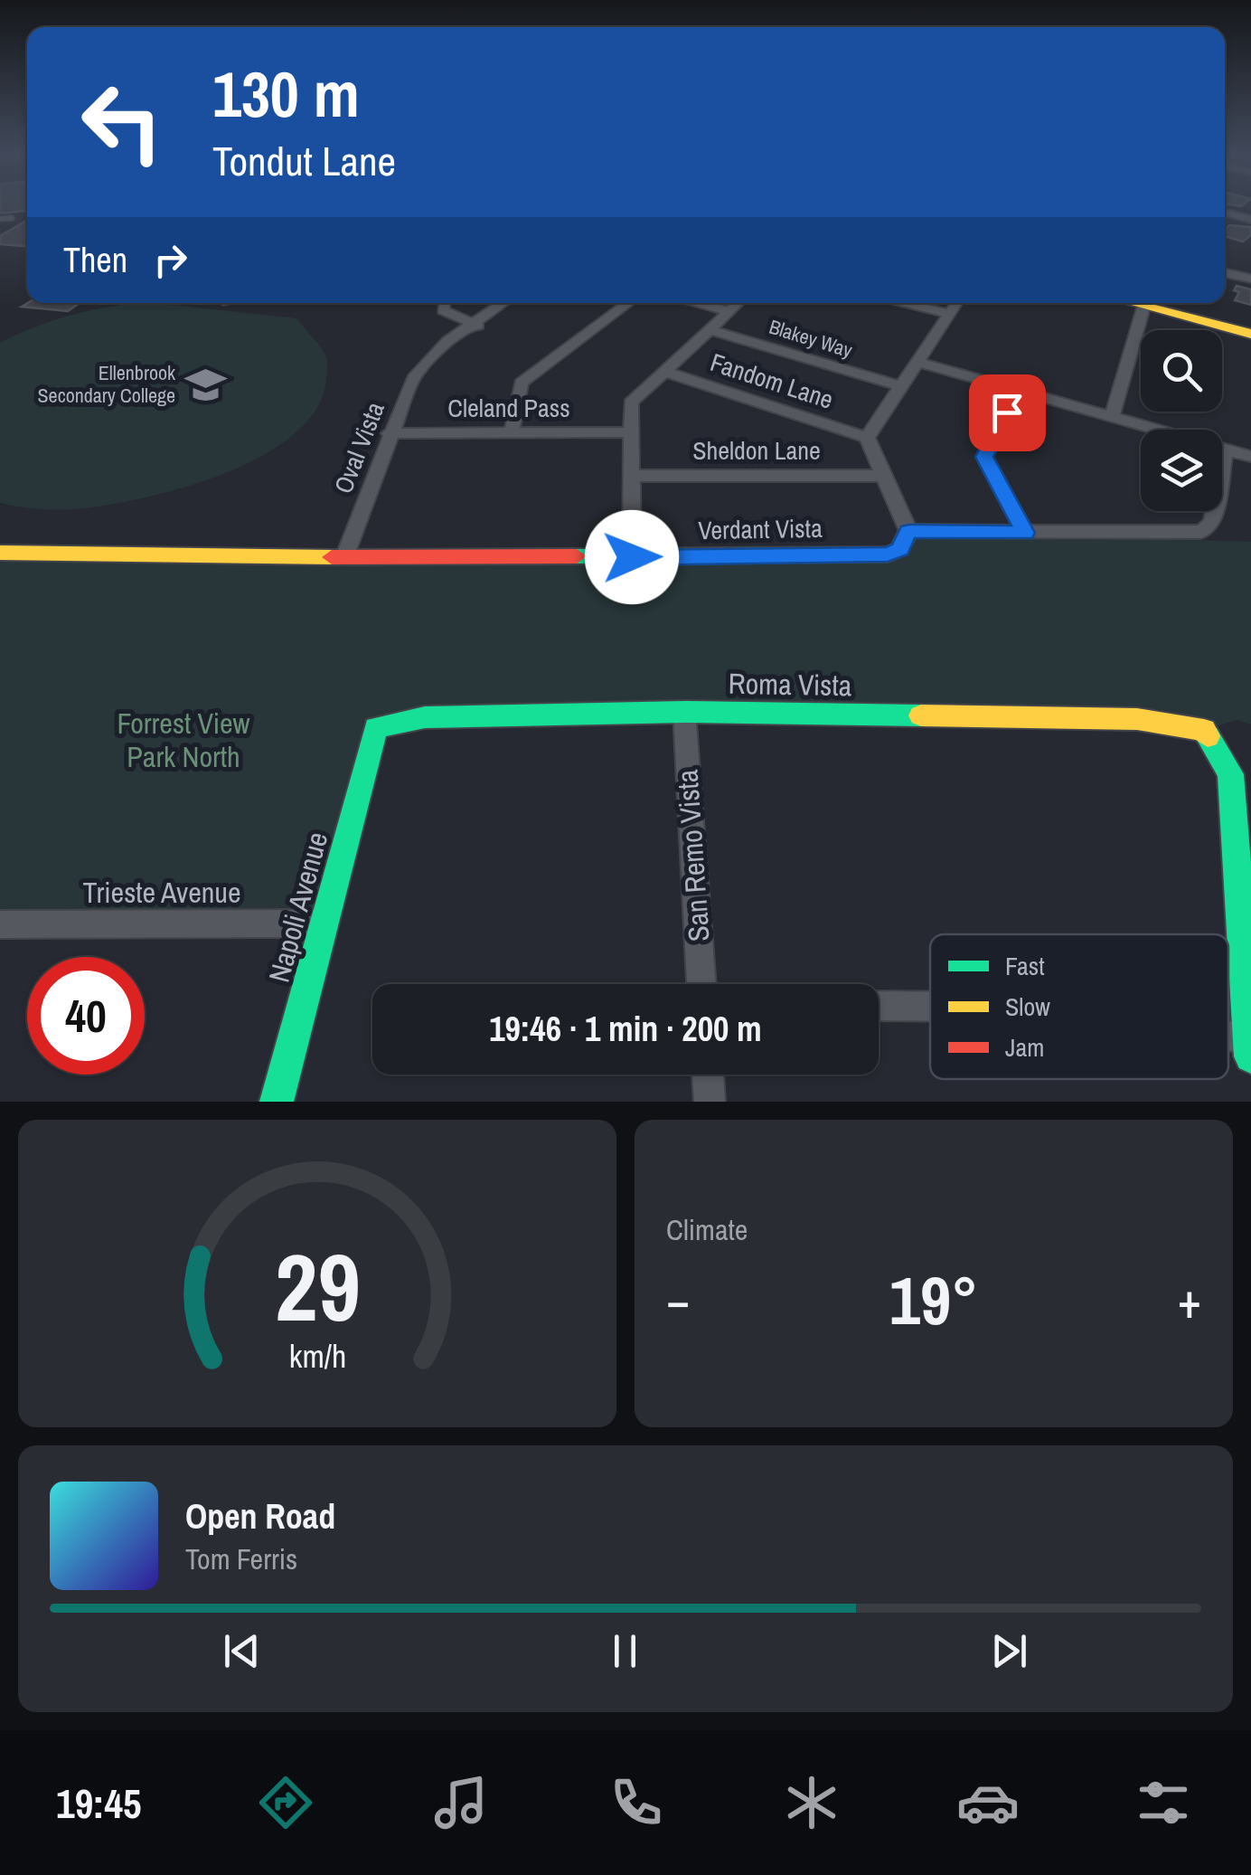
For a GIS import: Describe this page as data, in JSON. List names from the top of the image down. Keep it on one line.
{"streets":{"street":["Blakey Way","Fandom Lane","Cleland Pass","Oval Vista","Sheldon Lane","Verdant Vista","Roma Vista","San Remo Vista","Trieste Avenue","Napoli Avenue"]},"crossings":[["Cleland Pass","Oval Vista"],["Oval Vista","Verdant Vista"],["Roma Vista","San Remo Vista"],["Roma Vista","Napoli Avenue"],["Trieste Avenue","Napoli Avenue"]],"parks":["Forrest View Park North"],"places":{"school or university":["Ellenbrook Secondary College"]},"legend":["Fast","Slow","Jam"],"page":{"turn":["130 m","Tondut Lane"],"then":"Then","limit":"40","trip":"19:46 · 1 min · 200 m","tile":"Climate","heat":["−","19°","+"],"song":["Open Road","Tom Ferris"],"tabs":"19:45","gauge":["29","km/h"]}}
